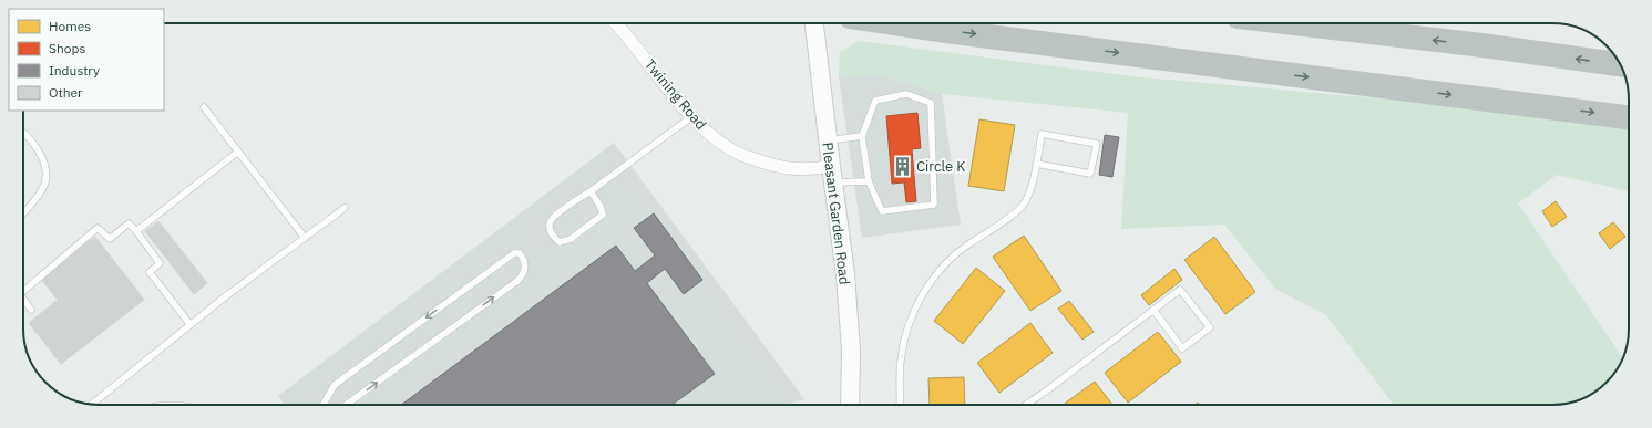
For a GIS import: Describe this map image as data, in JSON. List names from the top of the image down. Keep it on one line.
{"streets":{"main road":["Pleasant Garden Road"],"street":["Twining Road"]},"crossings":[["Twining Road","Pleasant Garden Road"]],"places":{"building":["Circle K"]},"legend":["Homes","Shops","Industry","Other"]}
